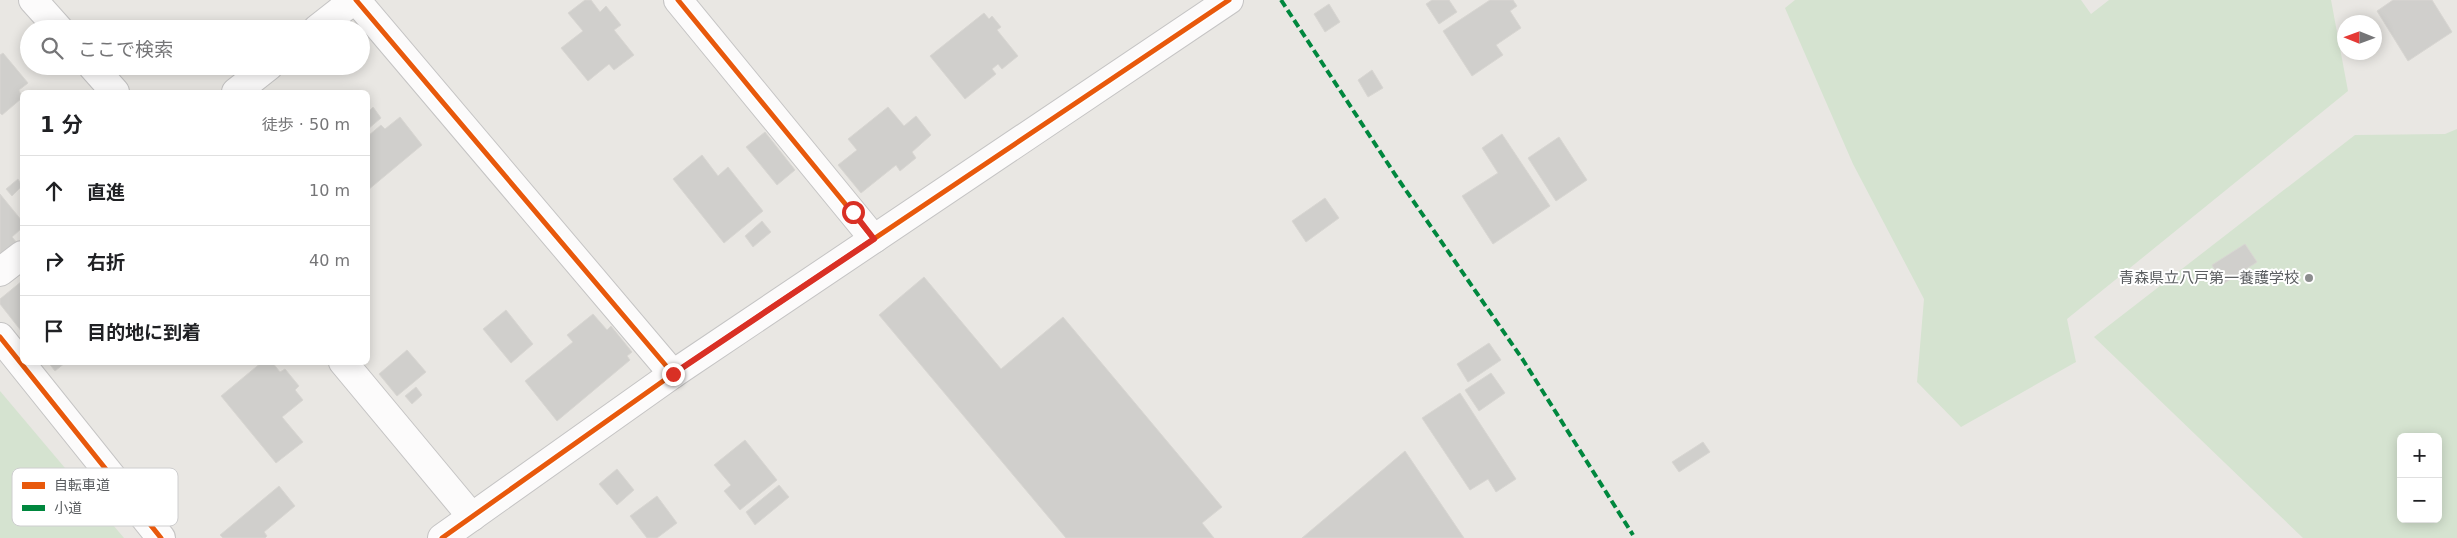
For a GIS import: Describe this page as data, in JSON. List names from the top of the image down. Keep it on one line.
{"places":["青森県立八戸第一養護学校"],"legend":["自転車道","小道"],"north":"left","page":{"search":"ここで検索","heading":["1 分","徒歩 · 50 m"],"list":[["直進","10 m"],["右折","40 m"],"目的地に到着"],"map_buttons":["+","−"]}}
